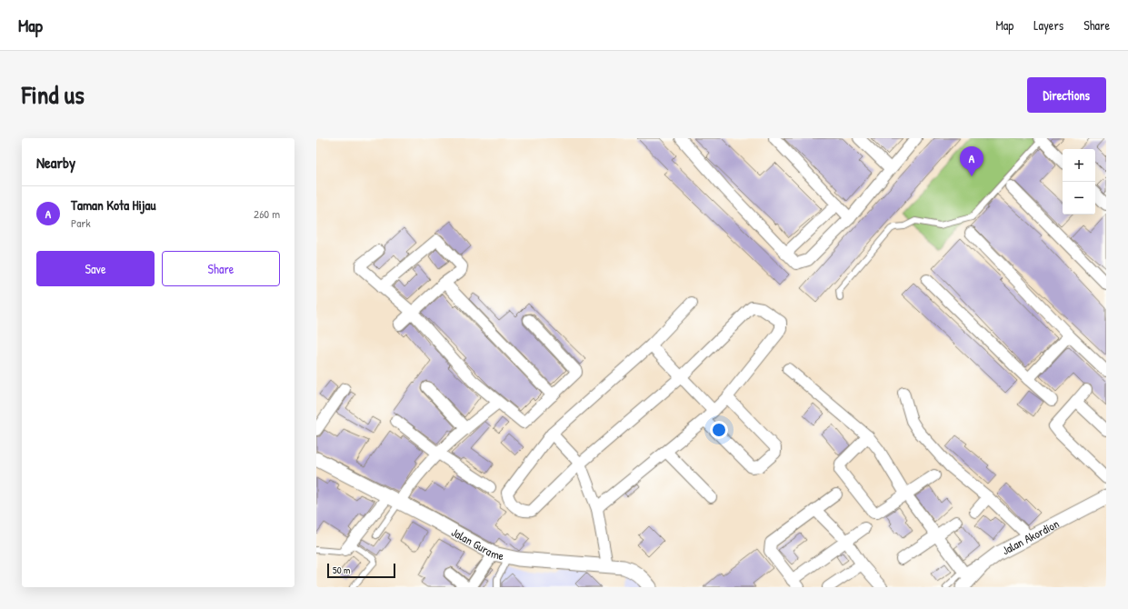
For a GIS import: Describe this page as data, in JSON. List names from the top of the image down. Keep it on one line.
{"streets":{"street":["Jalan Akordion","Jalan Gurame"]},"scale_bar":"50 m","page":{"header":"Map","nav":["Map","Layers","Share"],"title":"Find us","buttons":["Directions",["Save","Share"]],"heading":"Nearby","pins":"A","map_buttons":["+","−"],"list":[{"mark":"A","name":"Taman Kota Hijau","note":"Park","value":"260 m"}],"scale":"50 m"}}
